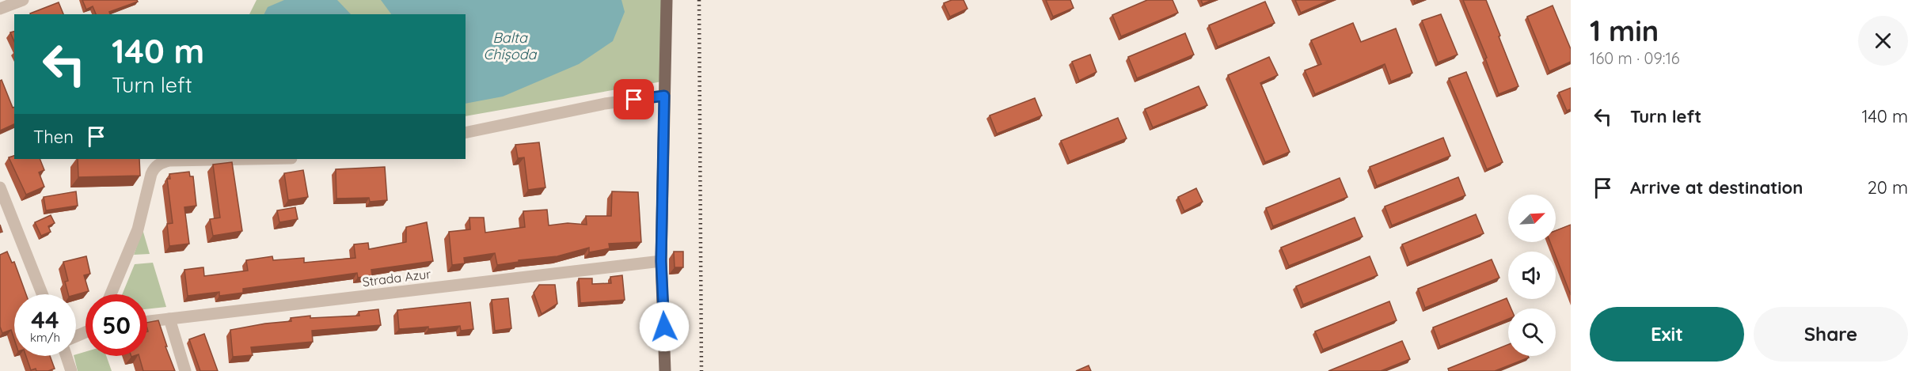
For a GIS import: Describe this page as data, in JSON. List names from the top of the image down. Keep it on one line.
{"streets":{"street":["Strada Azur"]},"water":["Balta Chișoda"],"north":"top right","page":{"heading":["1 min","160 m · 09:16"],"turn":["140 m","Turn left"],"list":[{"name":"Turn left","value":"140 m"},{"name":"Arrive at destination","value":"20 m"}],"then":"Then","speed":"44 km/h","limit":"50","buttons":["Exit","Share"]}}
